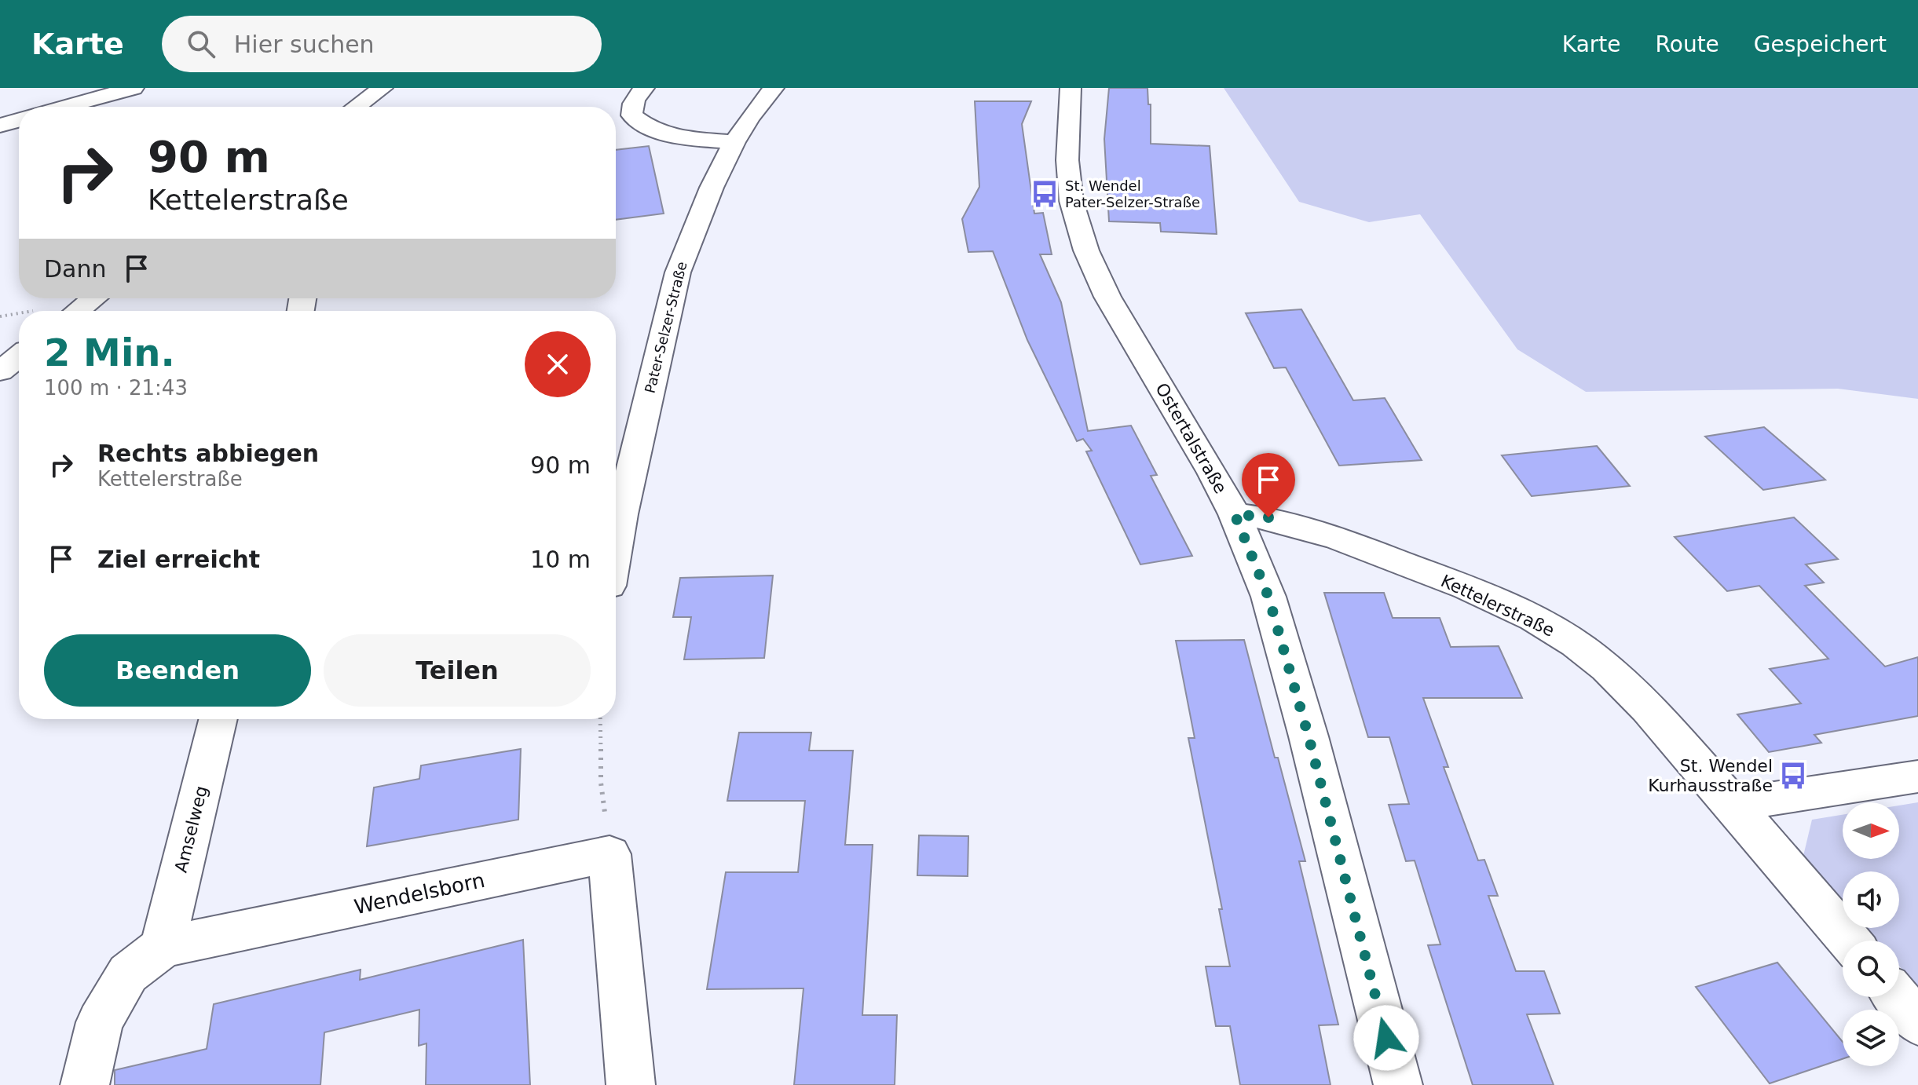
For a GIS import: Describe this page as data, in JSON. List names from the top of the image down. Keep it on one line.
{"streets":{"street":["Pater-Selzer-Straße","Ostertalstraße","Kettelerstraße","Amselweg","Wendelsborn"]},"crossings":[["Ostertalstraße","Kettelerstraße"],["Amselweg","Wendelsborn"]],"places":{"bus stop":["St. Wendel Pater-Selzer-Straße","St. Wendel Kurhausstraße"]},"north":"right","page":{"header":"Karte","search":"Hier suchen","nav":["Karte","Route","Gespeichert"],"turn":["90 m","Kettelerstraße"],"then":"Dann","heading":["2 Min.","100 m · 21:43"],"list":[{"name":"Rechts abbiegen","note":"Kettelerstraße","value":"90 m"},{"name":"Ziel erreicht","value":"10 m"}],"buttons":["Beenden","Teilen"]}}
